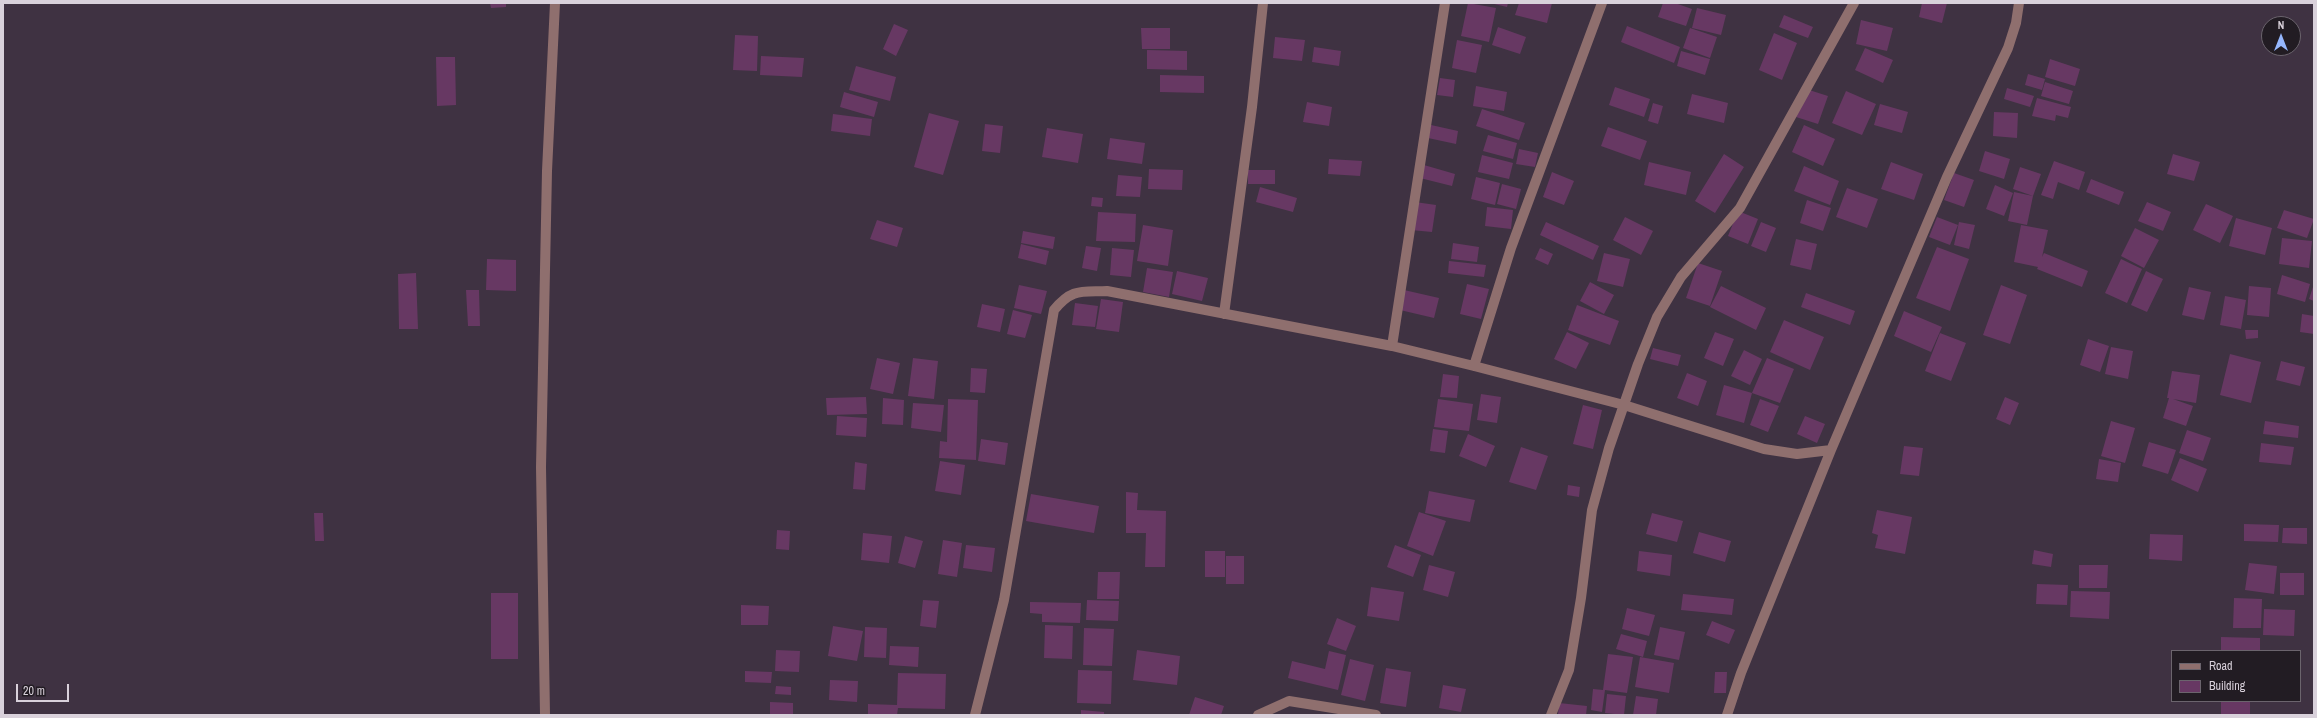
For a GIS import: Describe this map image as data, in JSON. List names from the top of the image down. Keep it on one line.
{"legend":["Road","Building"],"scale_bar":"20 m","north":"top"}
